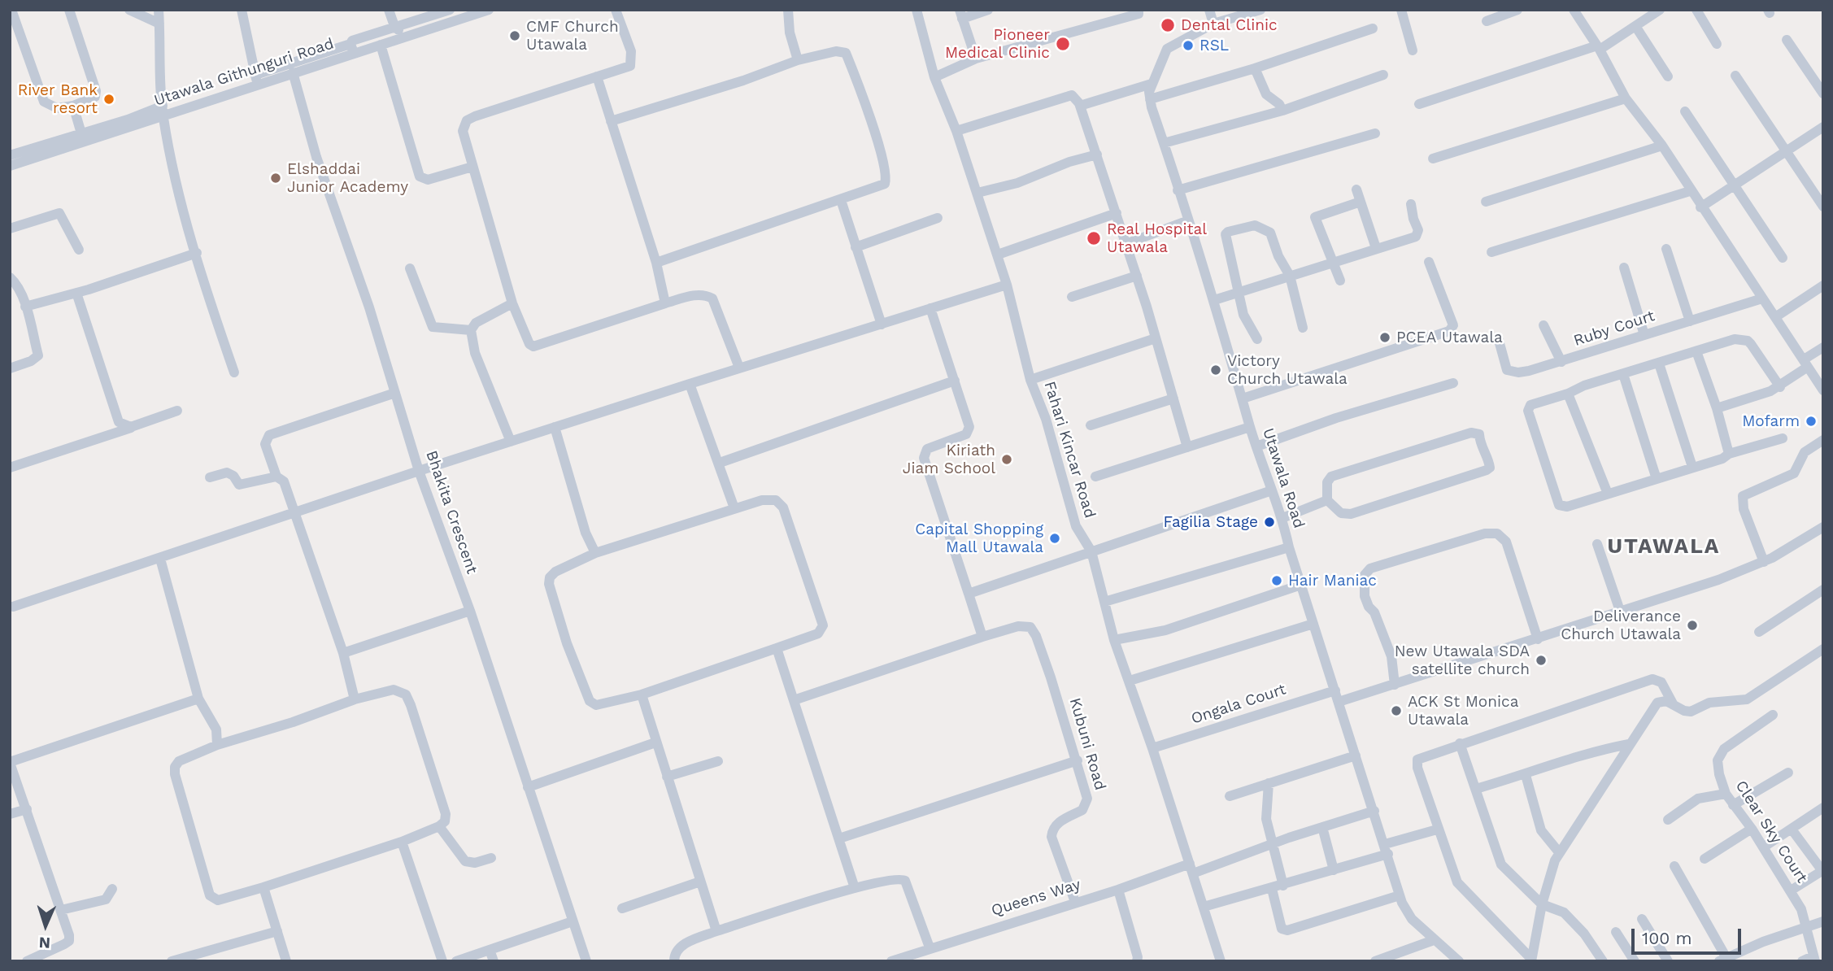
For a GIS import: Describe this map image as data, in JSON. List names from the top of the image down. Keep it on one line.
{"streets":{"street":["Utawala Githunguri Road","Ruby Court","Fahari Kincar Road","Utawala Road","Bhakita Crescent","Ongala Court","Kubuni Road","Clear Sky Court","Queens Way"]},"crossings":[["Utawala Githunguri Road","Bhakita Crescent"],["Fahari Kincar Road","Ongala Court"],["Fahari Kincar Road","Queens Way"],["Utawala Road","Ongala Court"],["Utawala Road","Queens Way"],["Kubuni Road","Queens Way"]],"districts":["UTAWALA"],"places":["Dental Clinic","CMF Church Utawala","Pioneer Medical Clinic","RSL","River Bank resort","Elshaddai Junior Academy","Real Hospital Utawala","PCEA Utawala","Victory Church Utawala","Mofarm","Kiriath Jiam School","Fagilia Stage","Capital Shopping Mall Utawala","Hair Maniac","Deliverance Church Utawala","New Utawala SDA satellite church","ACK St Monica Utawala"],"scale_bar":"100 m","north":"bottom"}
